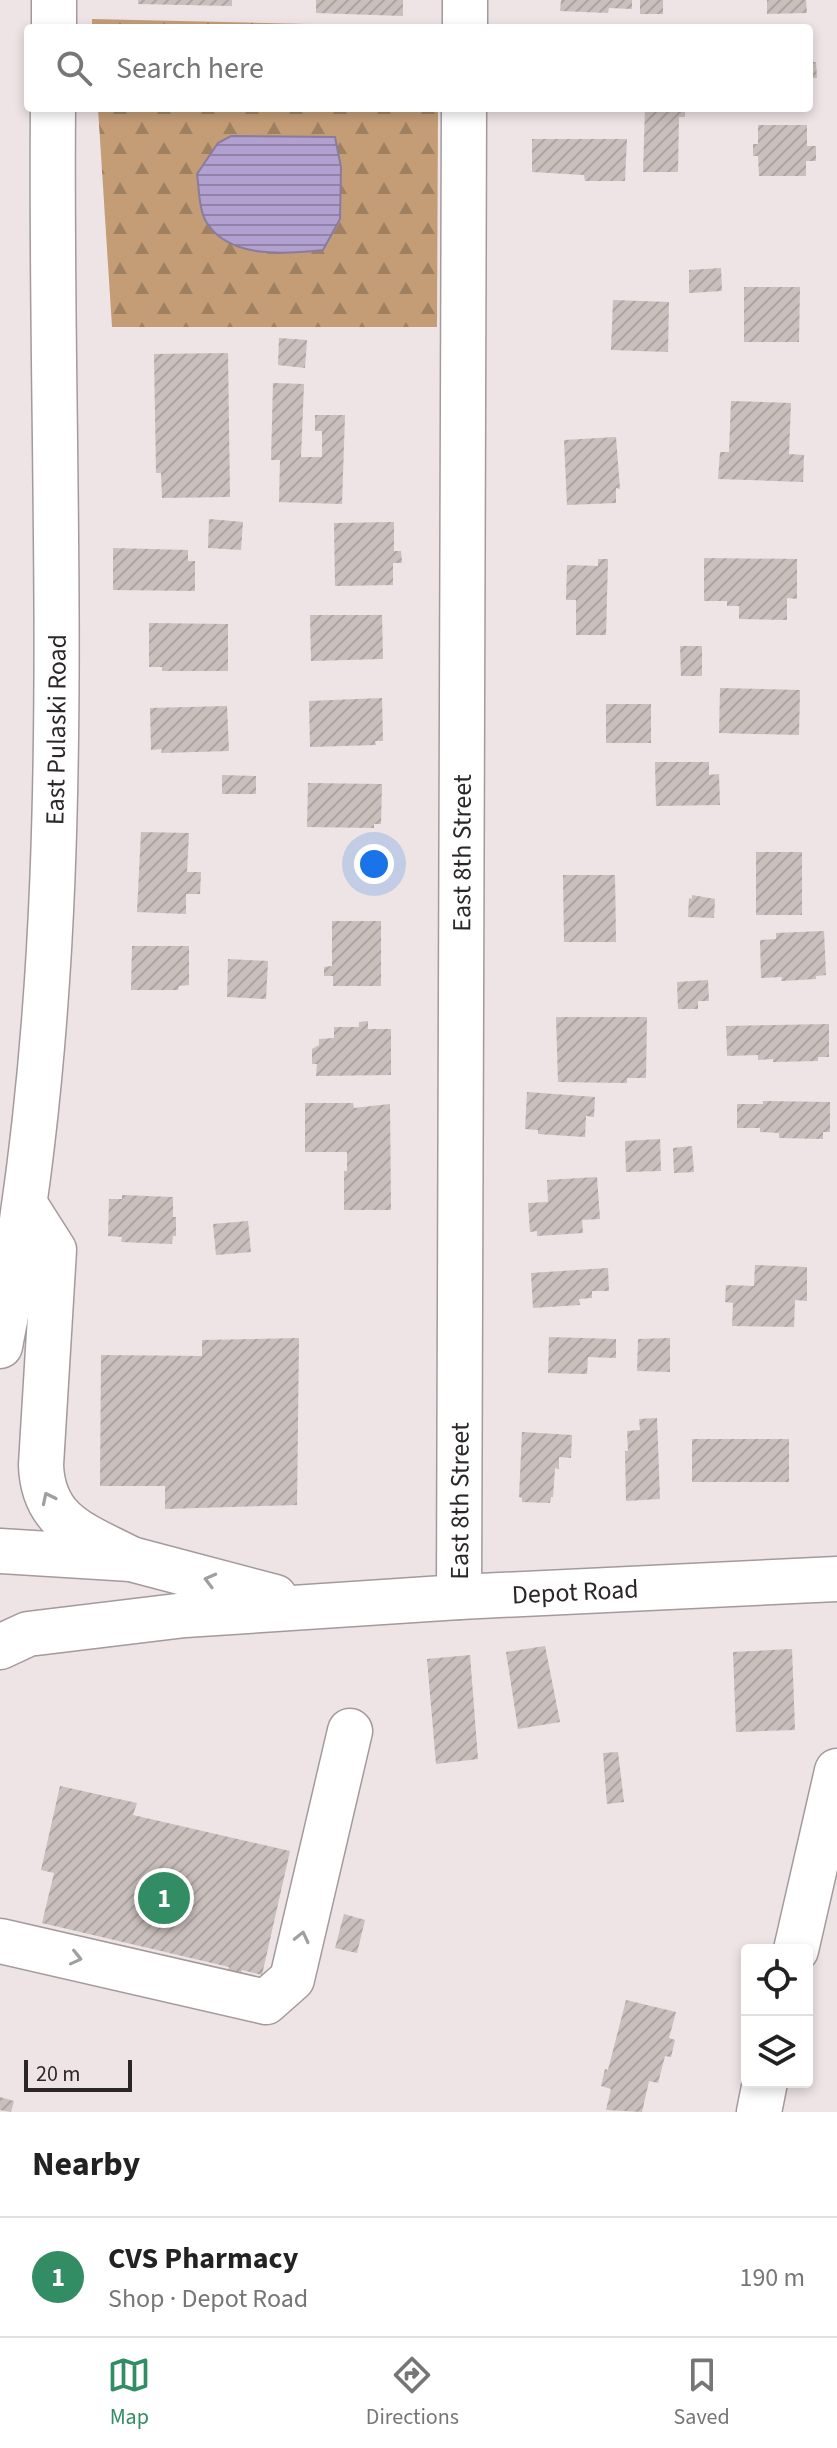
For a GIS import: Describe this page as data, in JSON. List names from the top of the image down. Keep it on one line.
{"streets":{"street":["East Pulaski Road","East 8th Street","Depot Road"]},"crossings":[["East 8th Street","Depot Road"]],"scale_bar":"20 m","page":{"search":"Search here","pins":"1","scale":"20 m","heading":"Nearby","list":[{"mark":"1","name":"CVS Pharmacy","note":"Shop · Depot Road","value":"190 m"}],"nav":["Map","Directions","Saved"]}}
